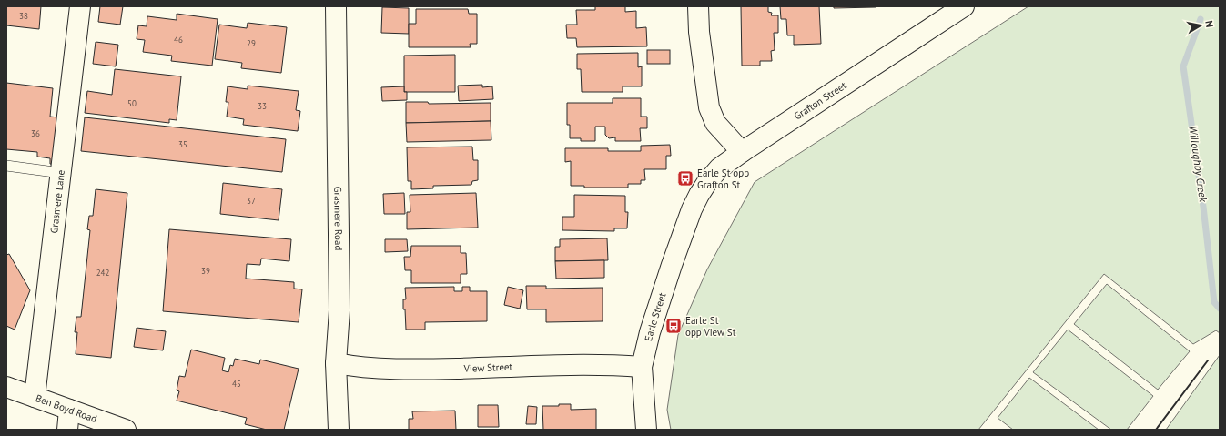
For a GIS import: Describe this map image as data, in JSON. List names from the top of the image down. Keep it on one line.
{"streets":{"street":["Grafton Street","Grasmere Lane","Grasmere Road","Earle Street","View Street","Ben Boyd Road"]},"crossings":[["Grafton Street","Earle Street"],["Grasmere Lane","Ben Boyd Road"],["Grasmere Road","View Street"],["Earle Street","View Street"]],"water":["Willoughby Creek"],"places":{"bus stop":["Earle St opp Grafton St","Earle St opp View St"]},"house_numbers":["38","46","29","50","33","36","35","37","39","242","45"],"north":"right"}
